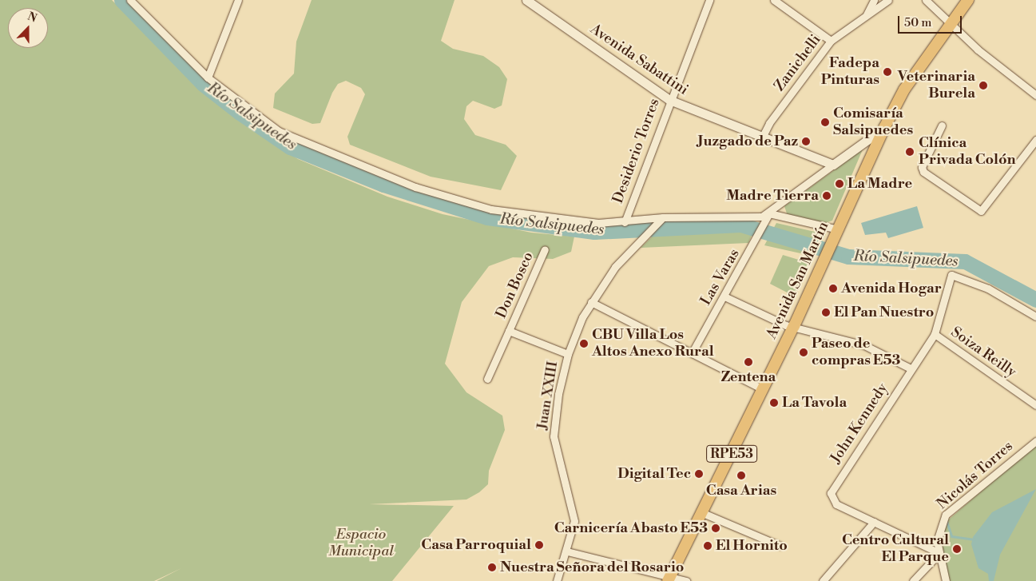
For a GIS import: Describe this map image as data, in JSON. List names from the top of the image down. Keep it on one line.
{"streets":{"main road":["Avenida San Martín","RPE53"],"street":["Avenida Sabattini","Zanichelli","Desiderio Torres","Las Varas","Don Bosco","Soiza Reilly","Juan XXIII","John Kennedy","Nicolás Torres"]},"crossings":[["Avenida Sabattini","Zanichelli"],["Avenida Sabattini","Desiderio Torres"],["Don Bosco","Juan XXIII"],["Soiza Reilly","John Kennedy"]],"water":["Río Salsipuedes"],"parks":["Espacio Municipal"],"places":["Fadepa Pinturas","Veterinaria Burela","Comisaría Salsipuedes","Juzgado de Paz","Clínica Privada Colón","La Madre","Madre Tierra","Avenida Hogar","El Pan Nuestro","CBU Villa Los Altos Anexo Rural","Paseo de compras E53","Zentena","La Tavola","Digital Tec","Casa Arias","Carnicería Abasto E53","Casa Parroquial","El Hornito","Centro Cultural El Parque","Nuestra Señora del Rosario"],"scale_bar":"50 m","north":"top"}
